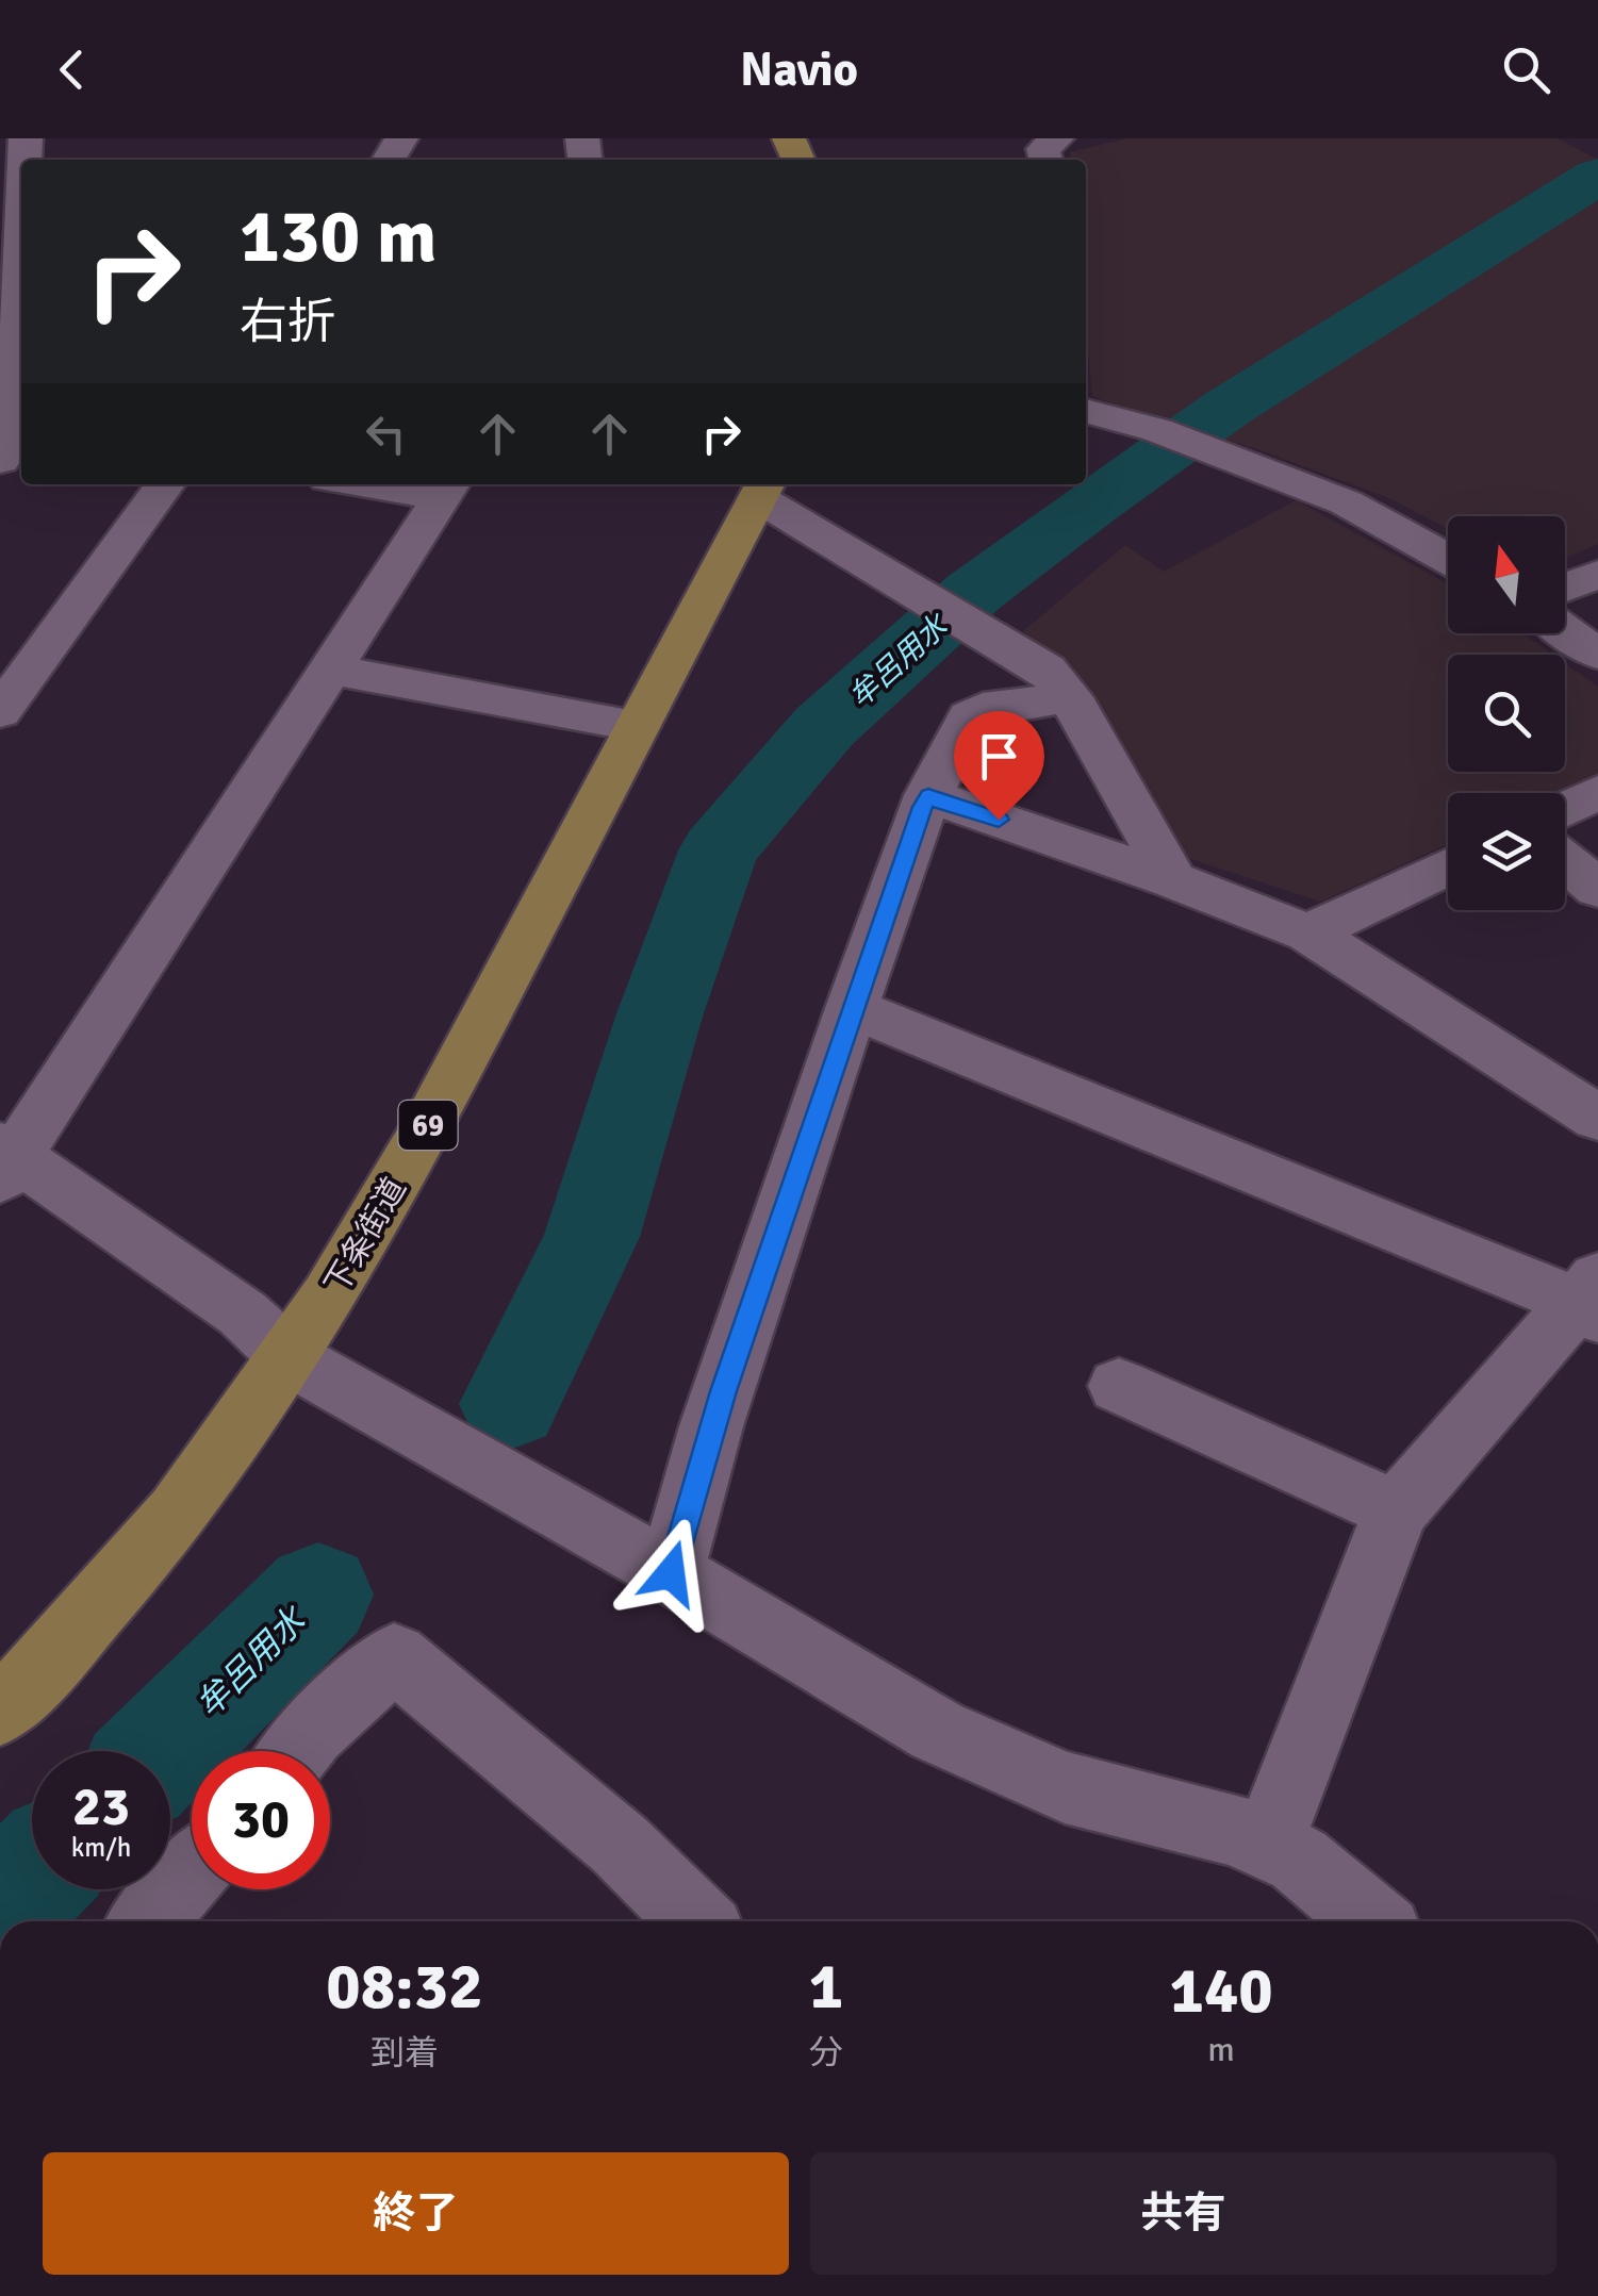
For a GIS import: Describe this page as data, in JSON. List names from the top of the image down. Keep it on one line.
{"streets":{"main road":["69","下条街道"]},"water":["牟呂用水"],"north":"top","page":{"header":"Navio","turn":["130 m","右折"],"speed":"23 km/h","limit":"30","eta":["08:32","到着","1","分","140","m"],"buttons":["終了","共有"]}}
